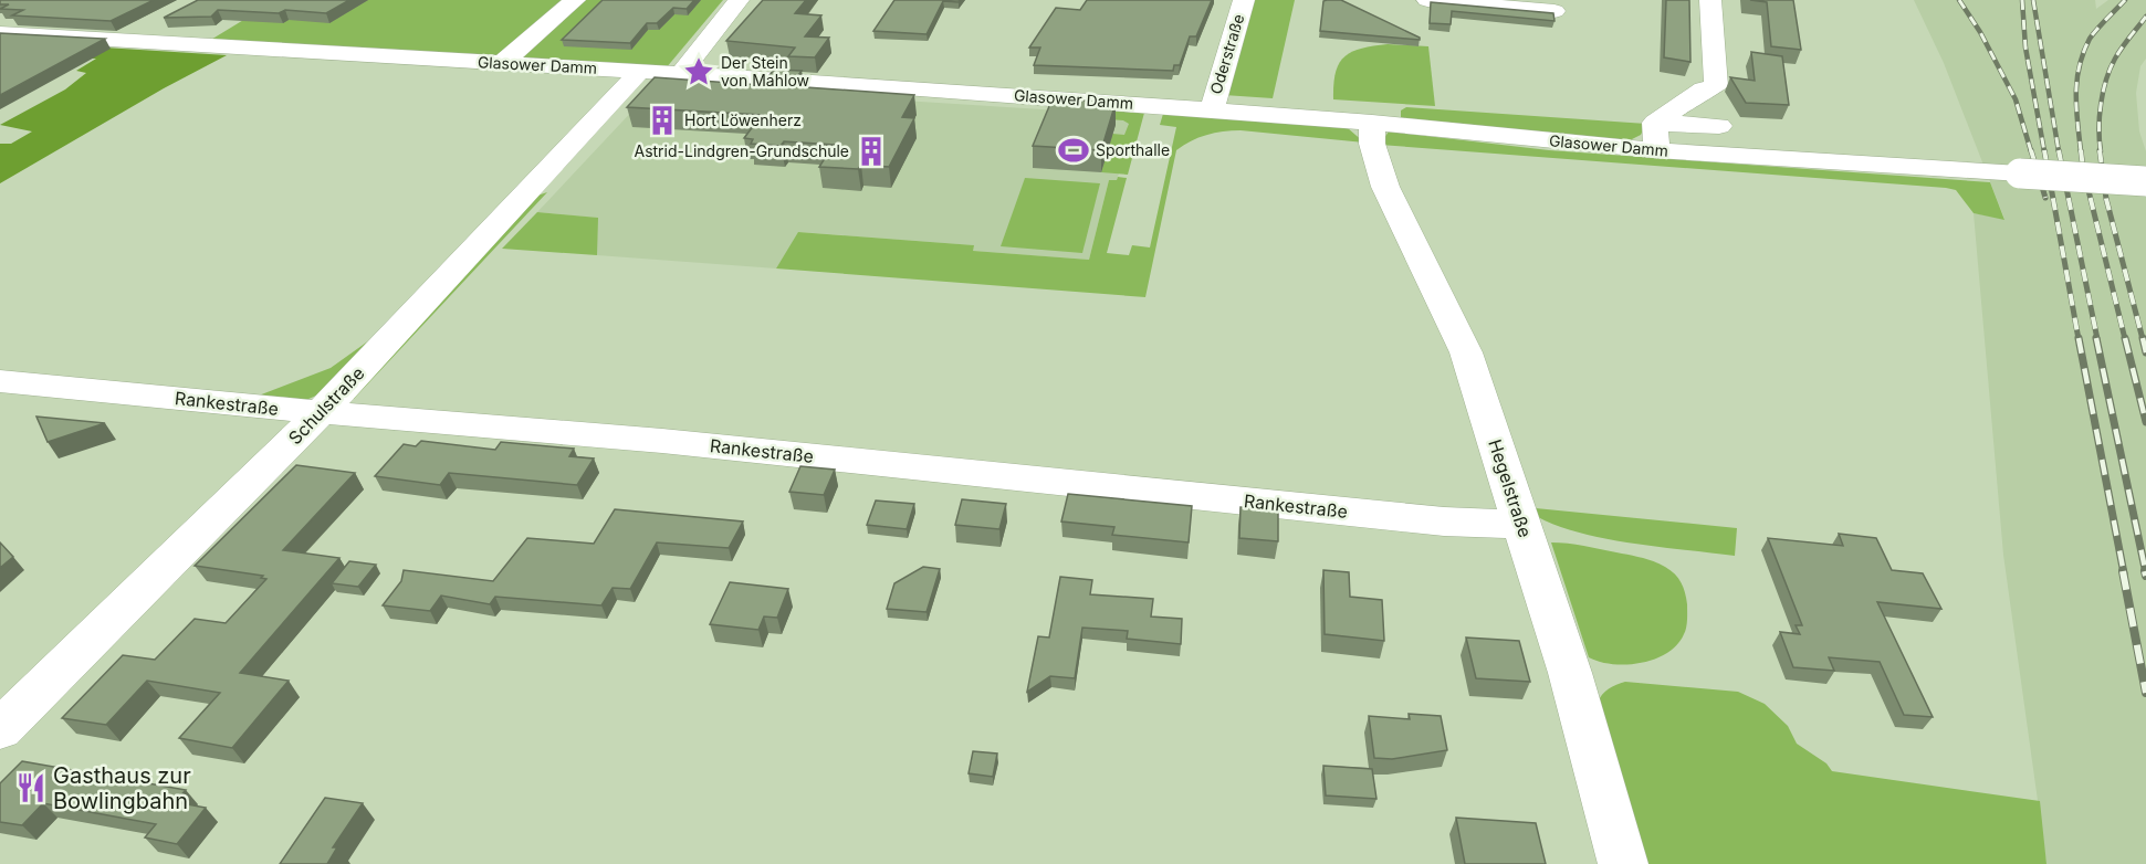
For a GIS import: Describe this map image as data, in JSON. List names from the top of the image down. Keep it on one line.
{"streets":{"street":["Oderstraße","Glasower Damm","Rankestraße","Schulstraße","Hegelstraße"]},"crossings":[["Oderstraße","Glasower Damm"],["Glasower Damm","Schulstraße"],["Glasower Damm","Hegelstraße"],["Rankestraße","Schulstraße"],["Rankestraße","Hegelstraße"]],"places":{"place":["Der Stein von Mahlow"],"building":["Hort Löwenherz","Astrid-Lindgren-Grundschule"],"sports":["Sporthalle"],"restaurant":["Gasthaus zur Bowlingbahn"]}}
